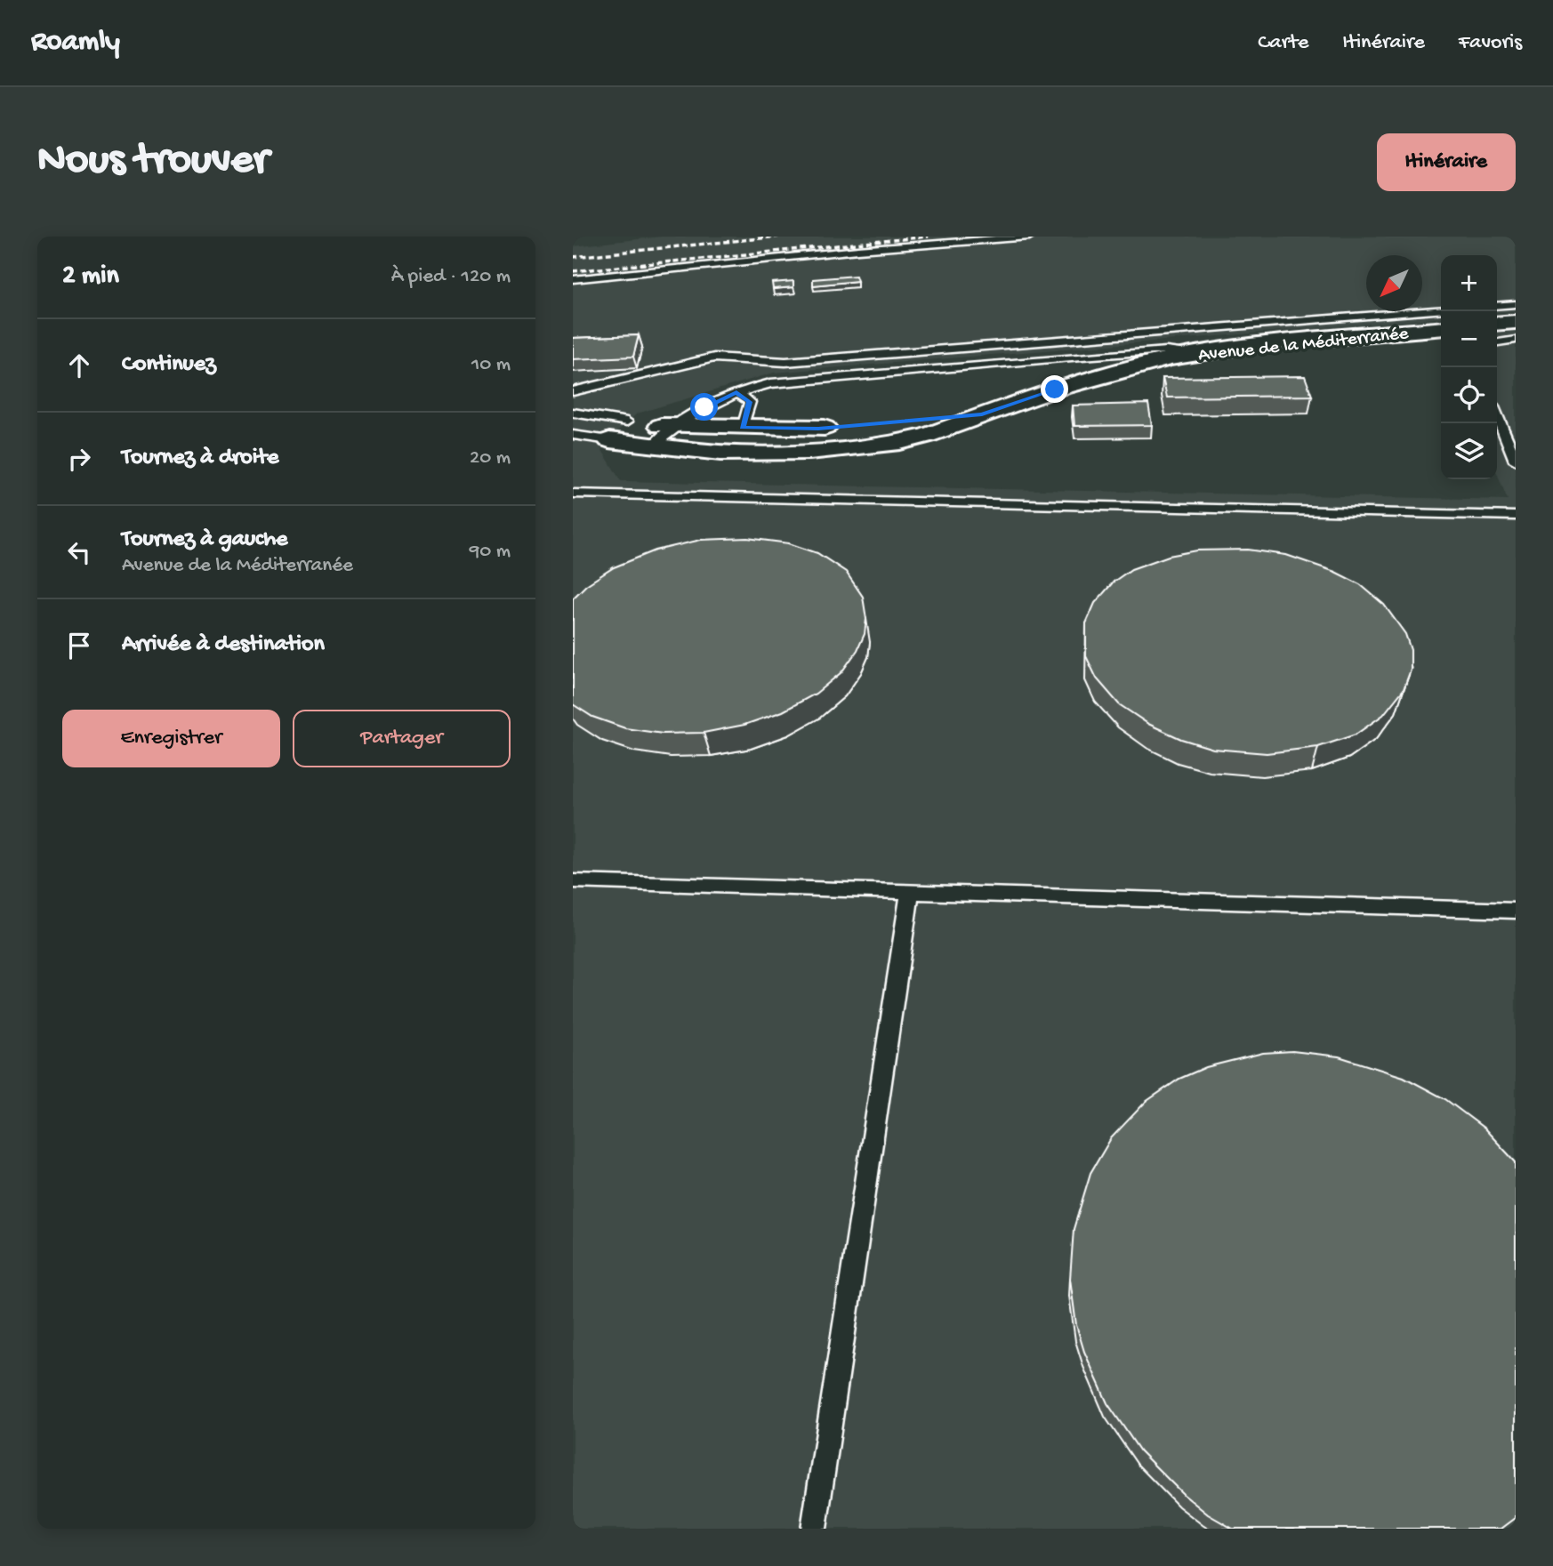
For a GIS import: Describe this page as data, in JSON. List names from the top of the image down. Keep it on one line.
{"streets":{"street":["Avenue de la Méditerranée"]},"north":"bottom left","page":{"header":"Roamly","nav":["Carte","Itinéraire","Favoris"],"buttons":["Itinéraire",["Enregistrer","Partager"]],"title":"Nous trouver","heading":["2 min","À pied · 120 m"],"map_buttons":["+","−"],"list":[["Continuez","10 m"],["Tournez à droite","20 m"],["Tournez à gauche","Avenue de la Méditerranée","90 m"],"Arrivée à destination"]}}
